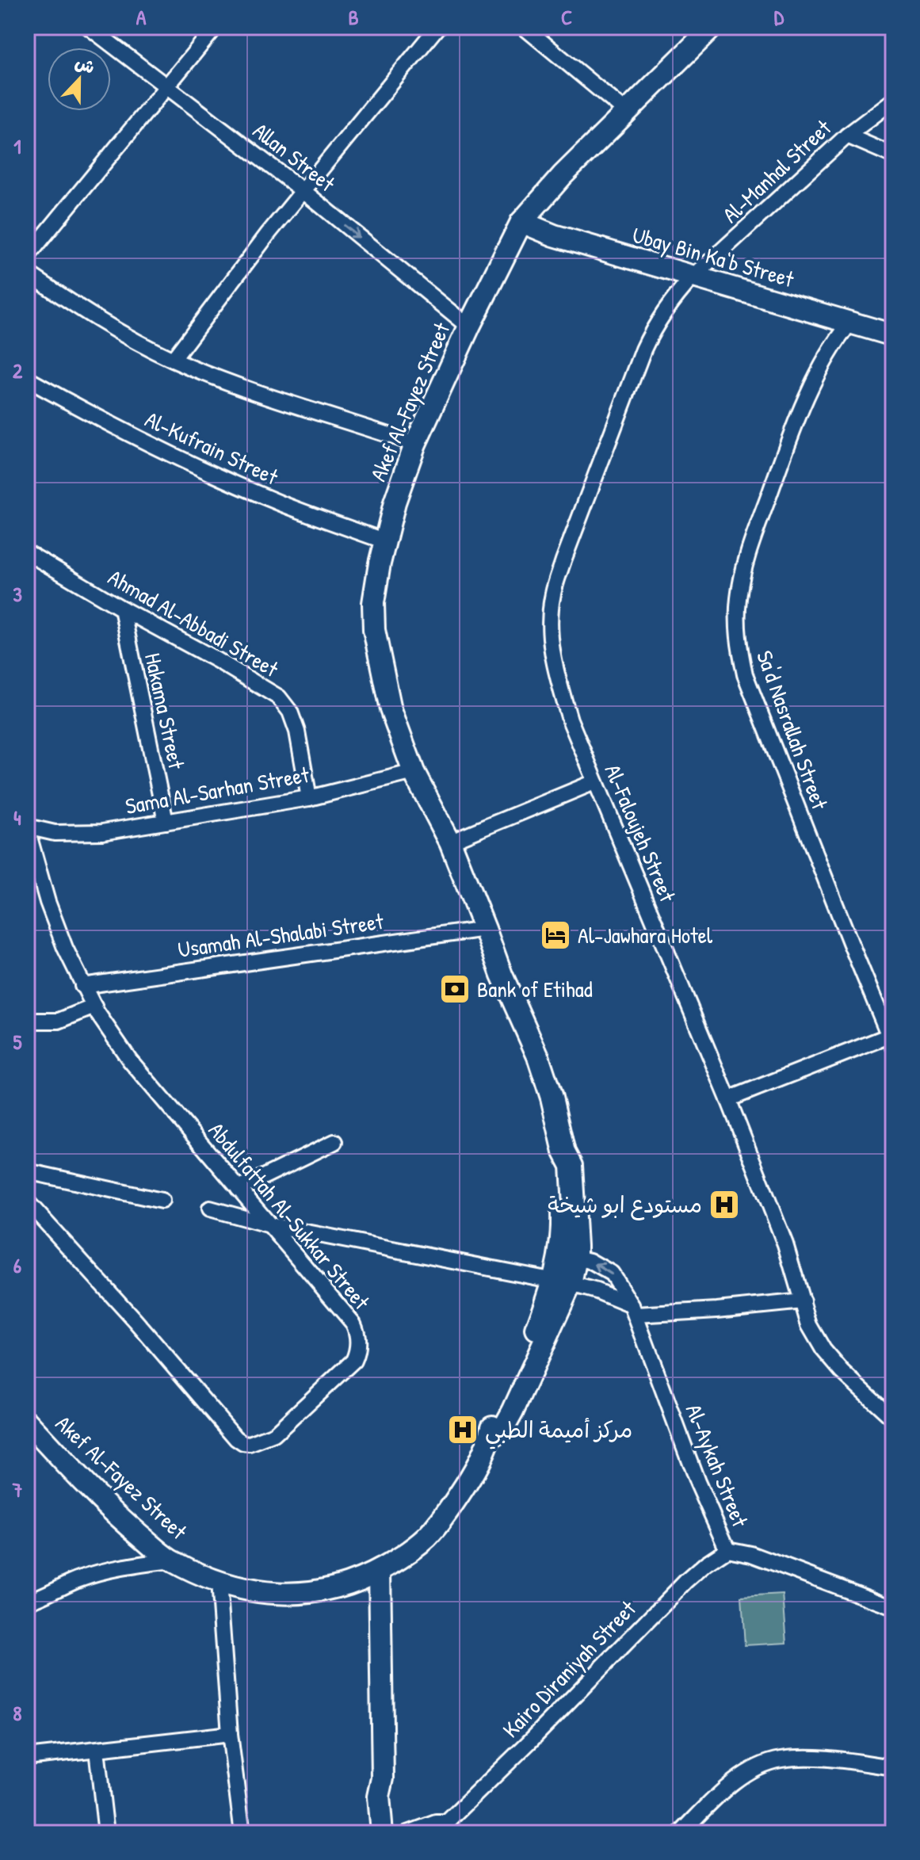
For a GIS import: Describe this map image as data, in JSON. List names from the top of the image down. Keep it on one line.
{"streets":{"main road":["Ubay Bin Ka‘b Street","Akef Al-Fayez Street"],"street":["Allan Street","Al-Manhal Street","Al-Kufrain Street","Ahmad Al-Abbadi Street","Hakama Street","Sa'd Nasrallah Street","Sama Al-Sarhan Street","Al-Faloujeh Street","Usamah Al-Shalabi Street","Abdulfattah Al-Sukkar Street","Al-Aykah Street","Kairo Diraniyah Street"]},"crossings":[["Allan Street","Akef Al-Fayez Street"],["Al-Manhal Street","Ubay Bin Ka‘b Street"],["Al-Manhal Street","Al-Faloujeh Street"],["Ubay Bin Ka‘b Street","Akef Al-Fayez Street"],["Ubay Bin Ka‘b Street","Sa'd Nasrallah Street"],["Ubay Bin Ka‘b Street","Al-Faloujeh Street"],["Akef Al-Fayez Street","Al-Kufrain Street"],["Akef Al-Fayez Street","Sama Al-Sarhan Street"],["Akef Al-Fayez Street","Usamah Al-Shalabi Street"],["Akef Al-Fayez Street","Al-Aykah Street"],["Ahmad Al-Abbadi Street","Hakama Street"],["Ahmad Al-Abbadi Street","Sama Al-Sarhan Street"],["Hakama Street","Sama Al-Sarhan Street"],["Sama Al-Sarhan Street","Abdulfattah Al-Sukkar Street"],["Usamah Al-Shalabi Street","Abdulfattah Al-Sukkar Street"],["Al-Aykah Street","Kairo Diraniyah Street"]],"one_way":["Allan Street"],"places":{"hotel":["Al-Jawhara Hotel"],"bank":["Bank of Etihad"],"hospital":["مستودع ابو شيخة","مركز أميمة الطبي"]},"north":"top","grid":{"columns":["A","B","C","D"],"rows":["1","2","3","4","5","6","7","8"]}}
